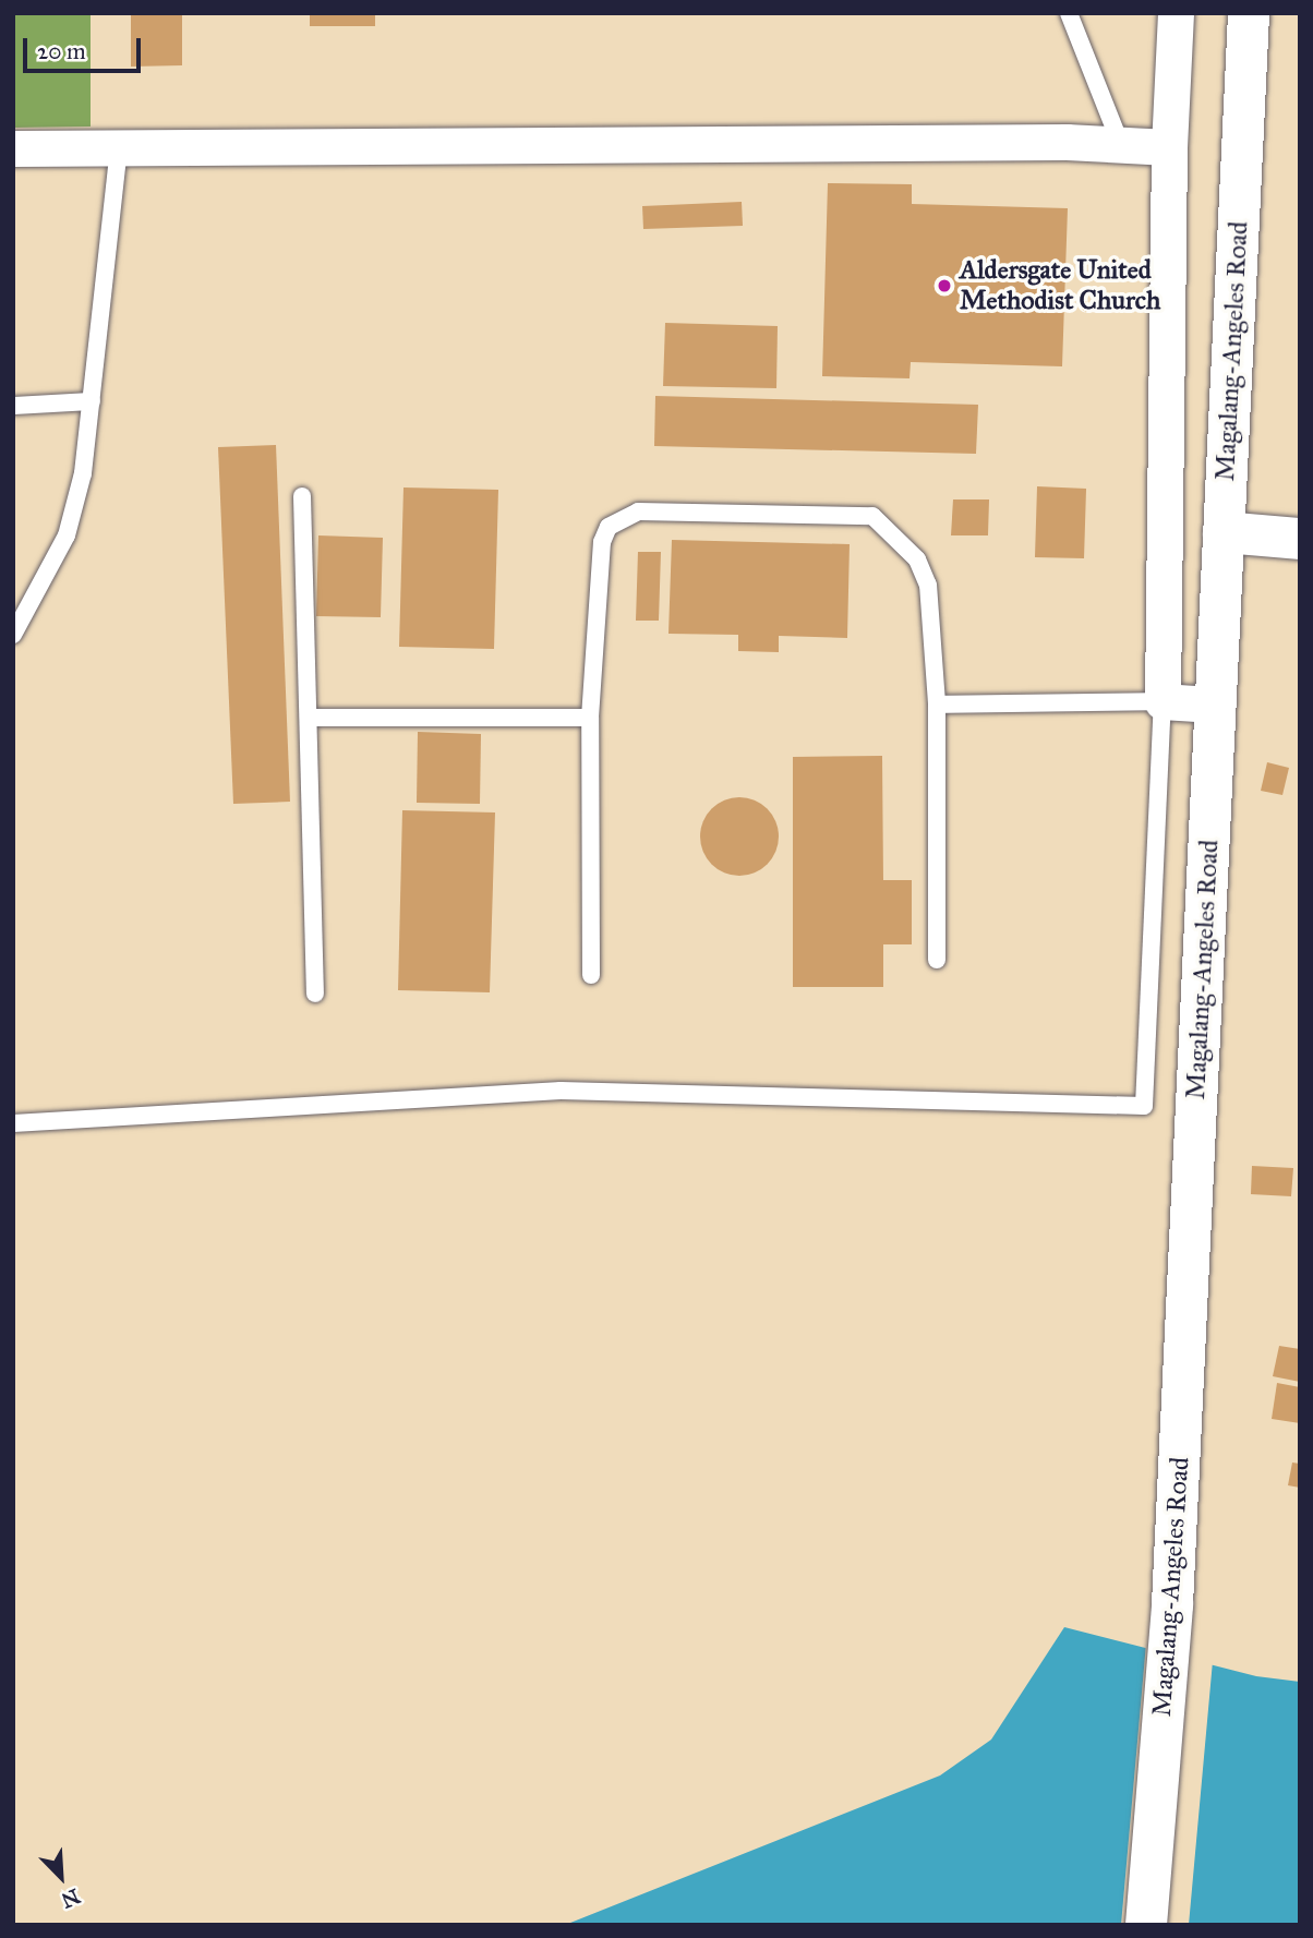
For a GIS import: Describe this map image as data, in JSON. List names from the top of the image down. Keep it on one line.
{"streets":{"main road":["Magalang-Angeles Road"]},"places":["Aldersgate United Methodist Church"],"scale_bar":"20 m","north":"bottom right"}
